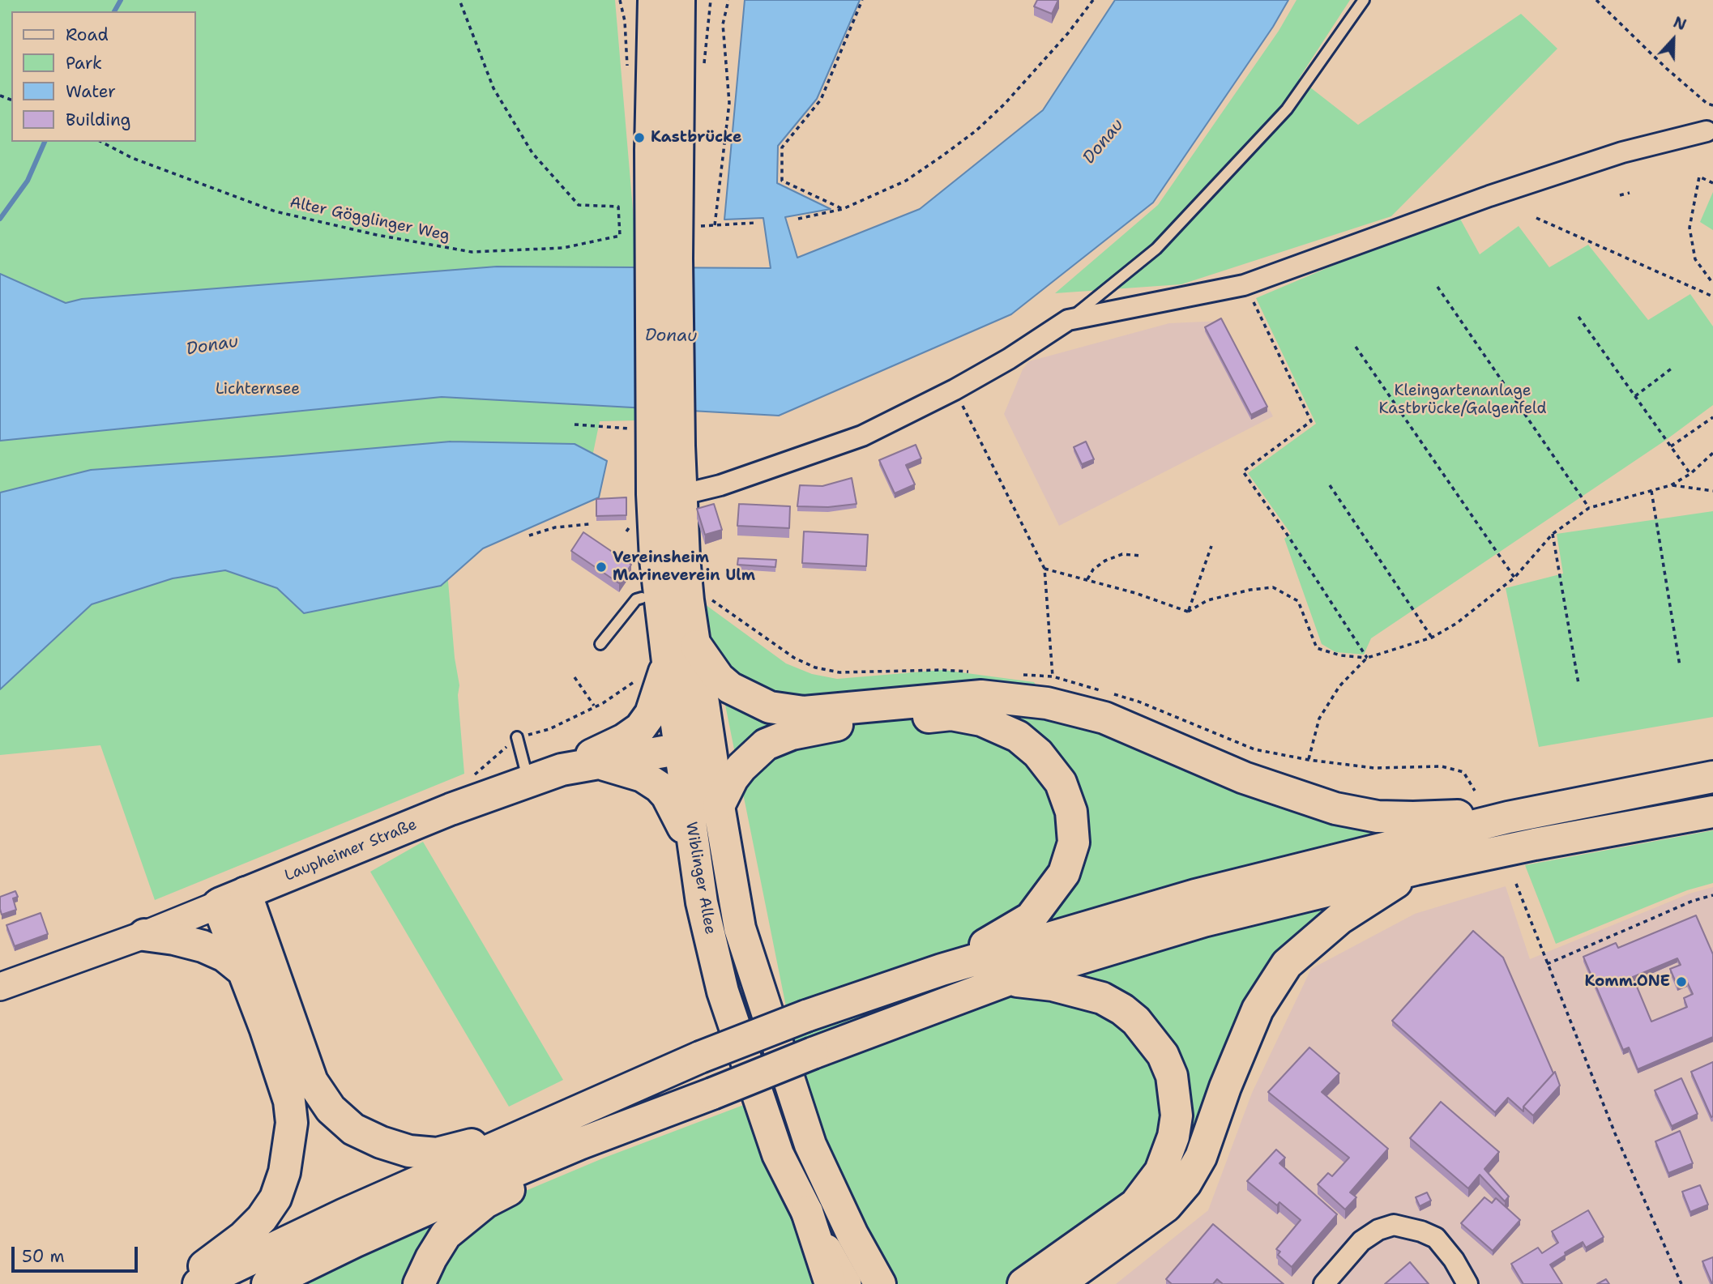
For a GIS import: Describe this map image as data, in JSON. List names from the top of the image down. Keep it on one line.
{"streets":{"main road":["Laupheimer Straße","Wiblinger Allee"],"path":["Alter Gögglinger Weg"]},"crossings":[["Laupheimer Straße","Wiblinger Allee"]],"water":["Donau"],"parks":["Lichternsee","Kleingartenanlage Kastbrücke/Galgenfeld"],"places":["Kastbrücke","Vereinsheim Marineverein Ulm","Komm.ONE"],"legend":["Road","Park","Water","Building"],"scale_bar":"50 m","north":"top"}
